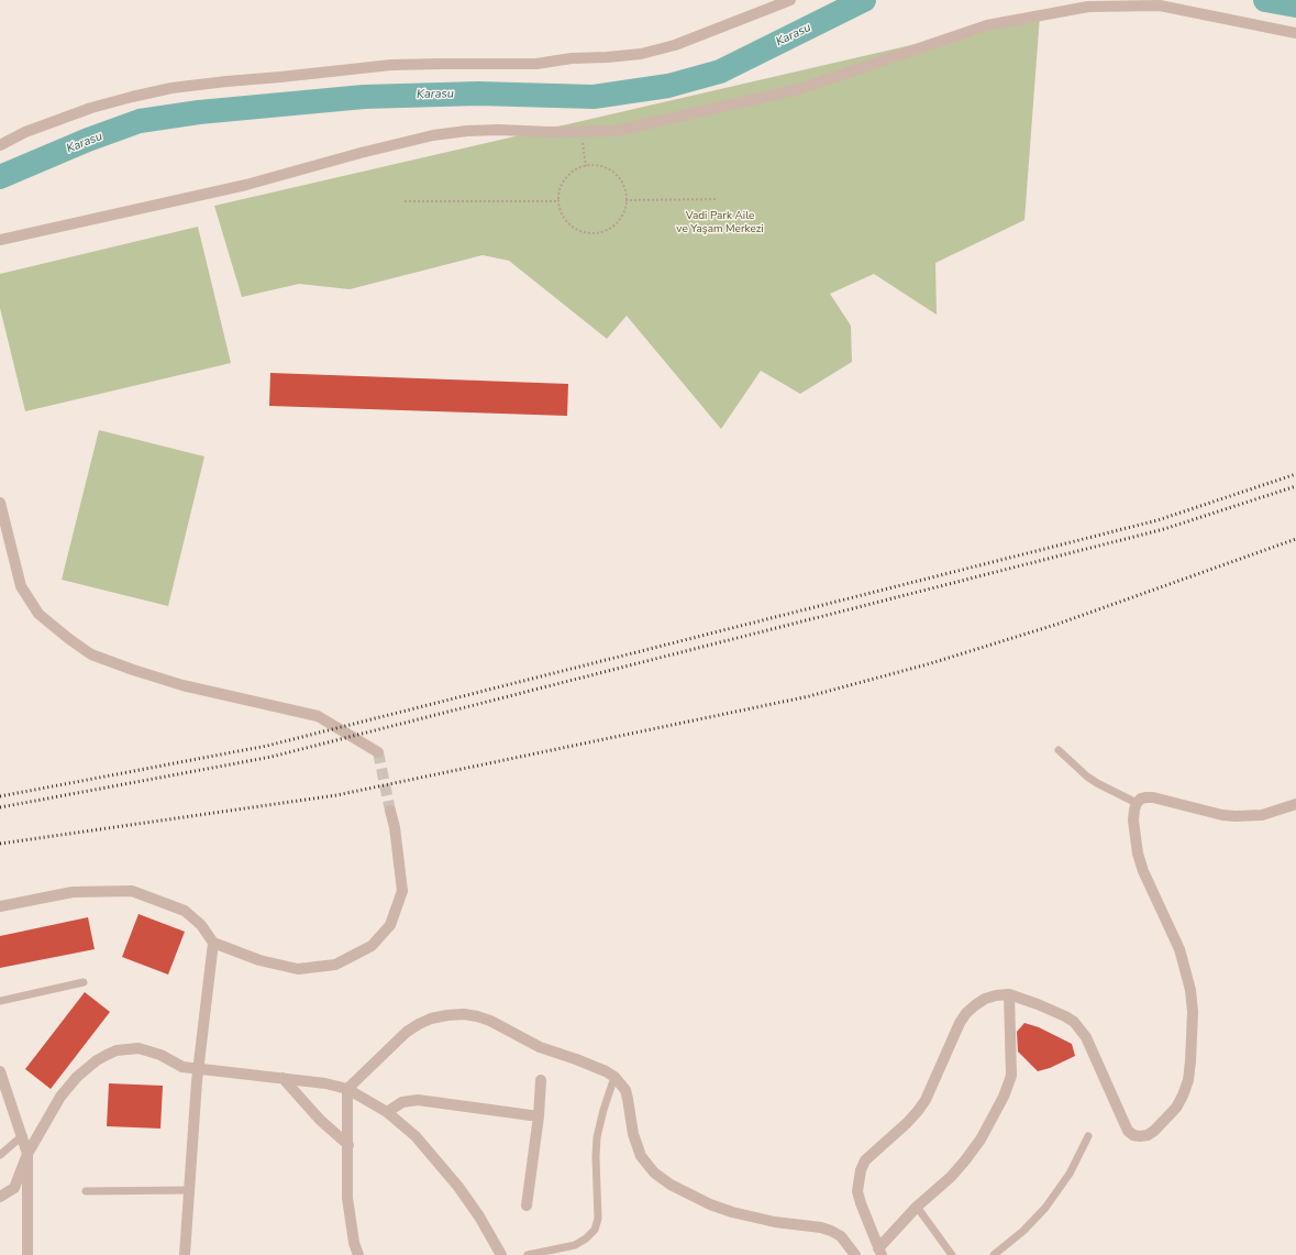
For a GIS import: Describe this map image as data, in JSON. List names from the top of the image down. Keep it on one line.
{"water":["Karasu"],"parks":["Vadi Park Aile ve Yaşam Merkezi"]}
